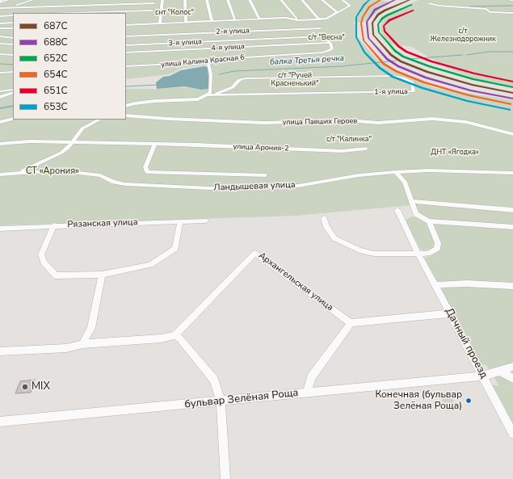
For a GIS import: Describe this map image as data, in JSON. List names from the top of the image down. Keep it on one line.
{"streets":{"street":["2-я улица","3-я улица","4-я улица","улица Калина Красная 6","1-я улица","улица Павших Героев","улица Арония-2","Ландышевая улица","Рязанская улица","Архангельская улица","Дачный проезд","бульвар Зелёная Роща"]},"crossings":[["3-я улица","4-я улица"],["3-я улица","улица Калина Красная 6"],["4-я улица","улица Калина Красная 6"],["Дачный проезд","бульвар Зелёная Роща"]],"water":["балка Третья речка"],"parks":["снт \"Колос\"","с/т Железнодорожник","с/т \"Весна\"","с/т \"Ручей Красненький\"","с/т \"Калинка\"","ДНТ «Ягодка»","СТ «Арония»"],"places":["MIX","Конечная (бульвар Зелёная Роща)"],"lines":["transit line 687С","transit line 688С","transit line 654С","transit line 653С","transit line 652С","transit line 651С"],"legend":["687С","688С","652С","654С","651С","653С"]}
